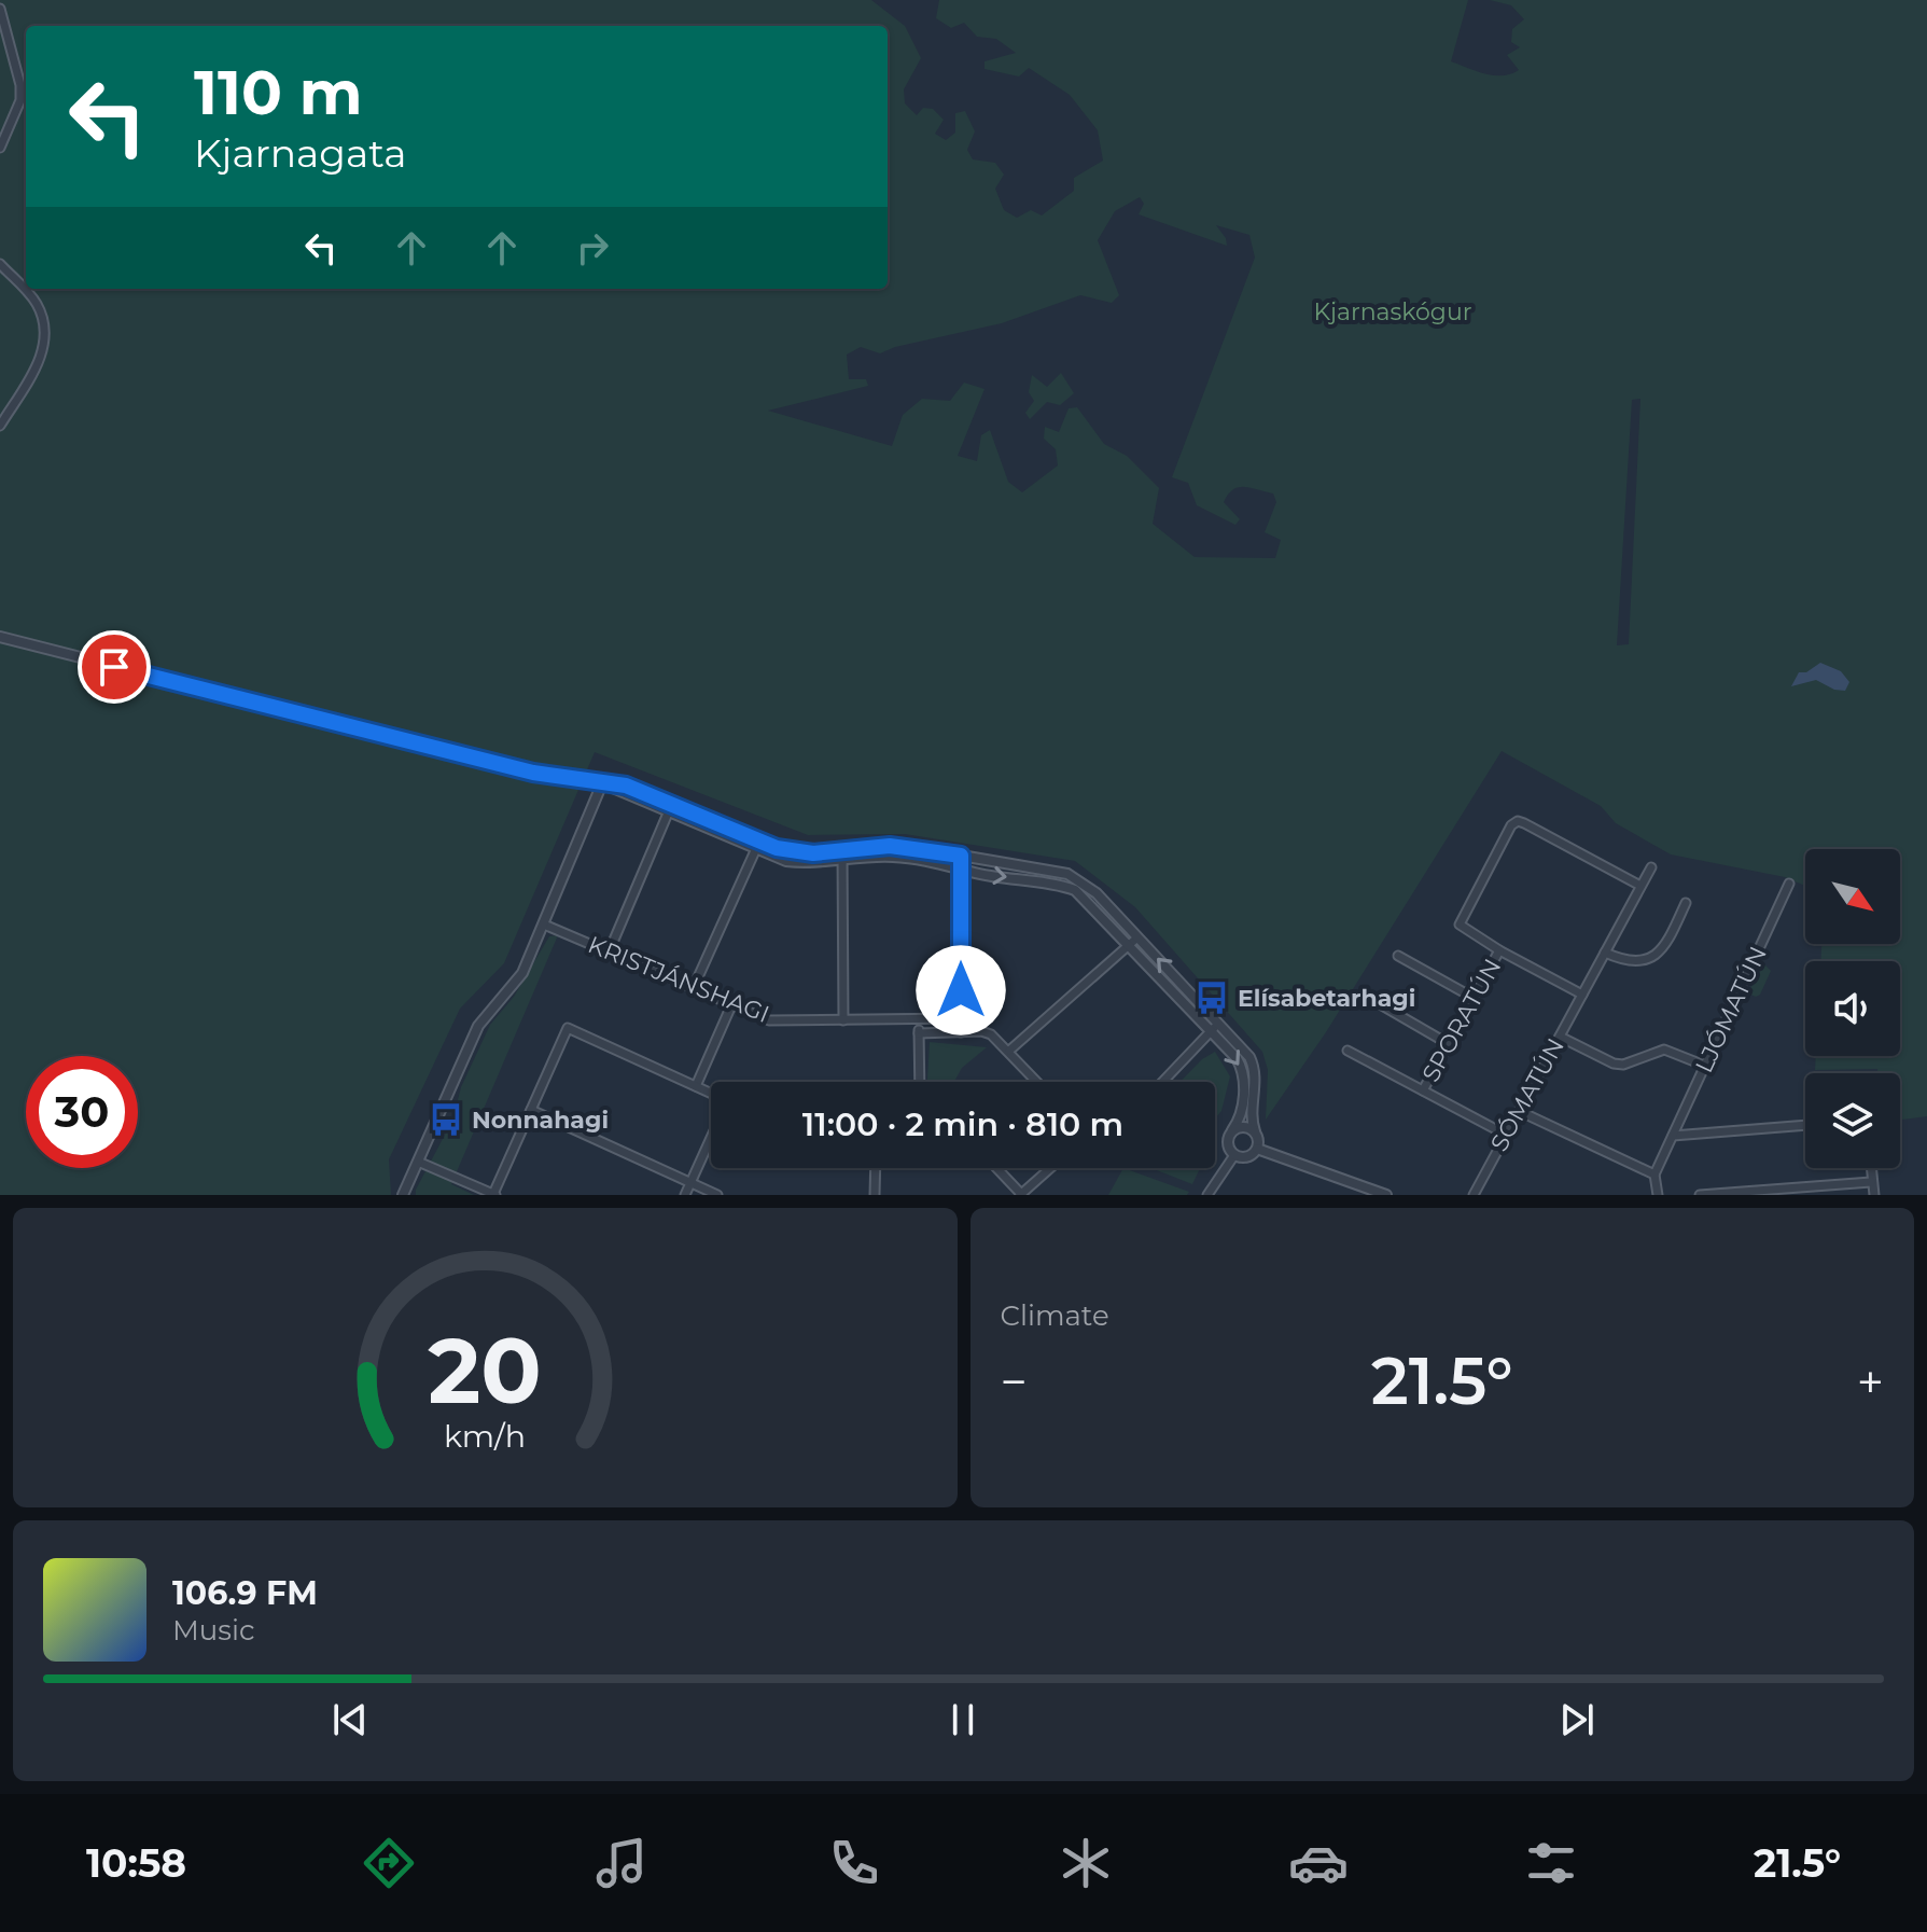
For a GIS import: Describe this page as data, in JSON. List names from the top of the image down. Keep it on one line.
{"streets":{"street":["KRISTJÁNSHAGI","LJÓMATÚN","SPORATÚN","SÓMATÚN"]},"crossings":[["SPORATÚN","SÓMATÚN"]],"parks":["Kjarnaskógur"],"places":{"bus stop":["Elísabetarhagi","Nonnahagi"]},"north":"bottom right","page":{"turn":["110 m","Kjarnagata"],"limit":"30","trip":"11:00 · 2 min · 810 m","tile":"Climate","heat":["−","21.5°","+"],"song":["106.9 FM","Music"],"tabs":["10:58","21.5°"],"gauge":["20","km/h"]}}
